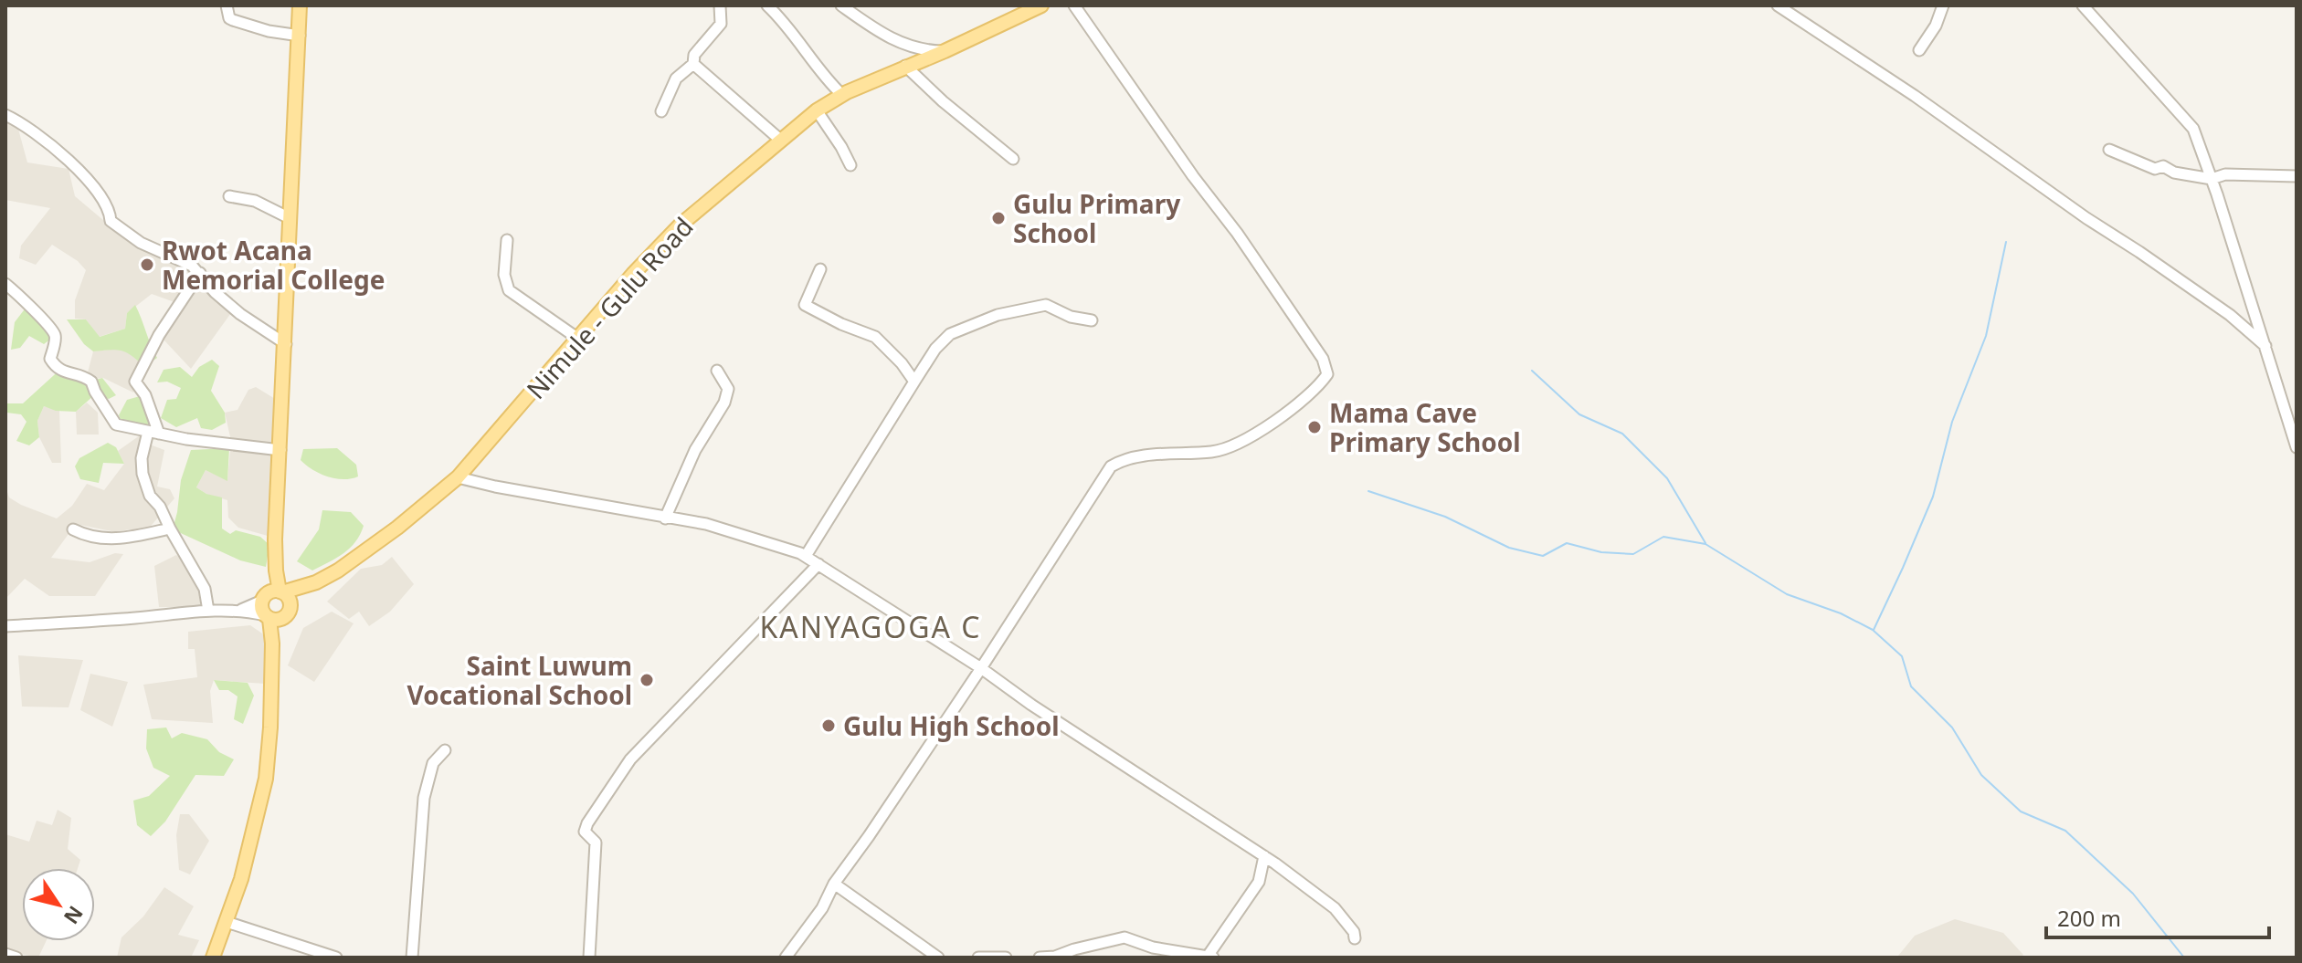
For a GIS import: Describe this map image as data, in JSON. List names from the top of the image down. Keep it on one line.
{"streets":{"main road":["Nimule - Gulu Road"]},"districts":["KANYAGOGA C"],"places":["Gulu Primary School","Rwot Acana Memorial College","Mama Cave Primary School","Saint Luwum Vocational School","Gulu High School"],"scale_bar":"200 m","north":"bottom right"}
